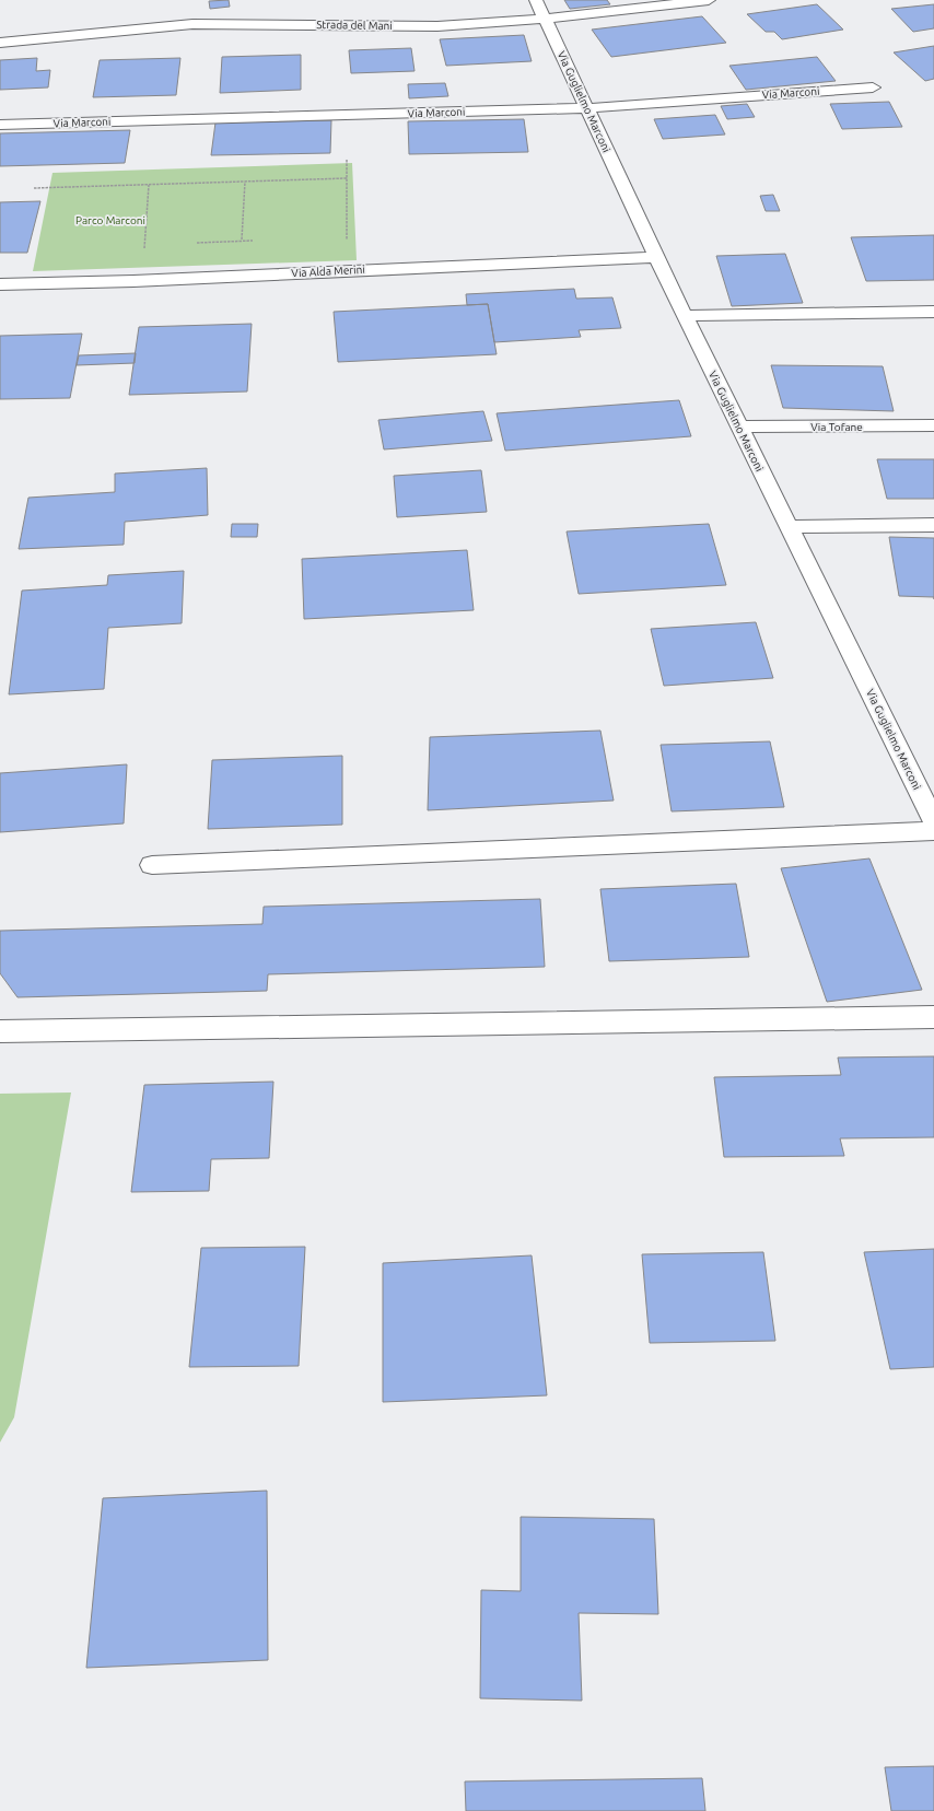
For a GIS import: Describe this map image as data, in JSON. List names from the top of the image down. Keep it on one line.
{"streets":{"street":["Strada del Mani","Via Marconi","Via Guglielmo Marconi","Via Alda Merini","Via Tofane"]},"crossings":[["Strada del Mani","Via Guglielmo Marconi"],["Via Marconi","Via Guglielmo Marconi"],["Via Guglielmo Marconi","Via Alda Merini"],["Via Guglielmo Marconi","Via Tofane"]],"parks":["Parco Marconi"]}
